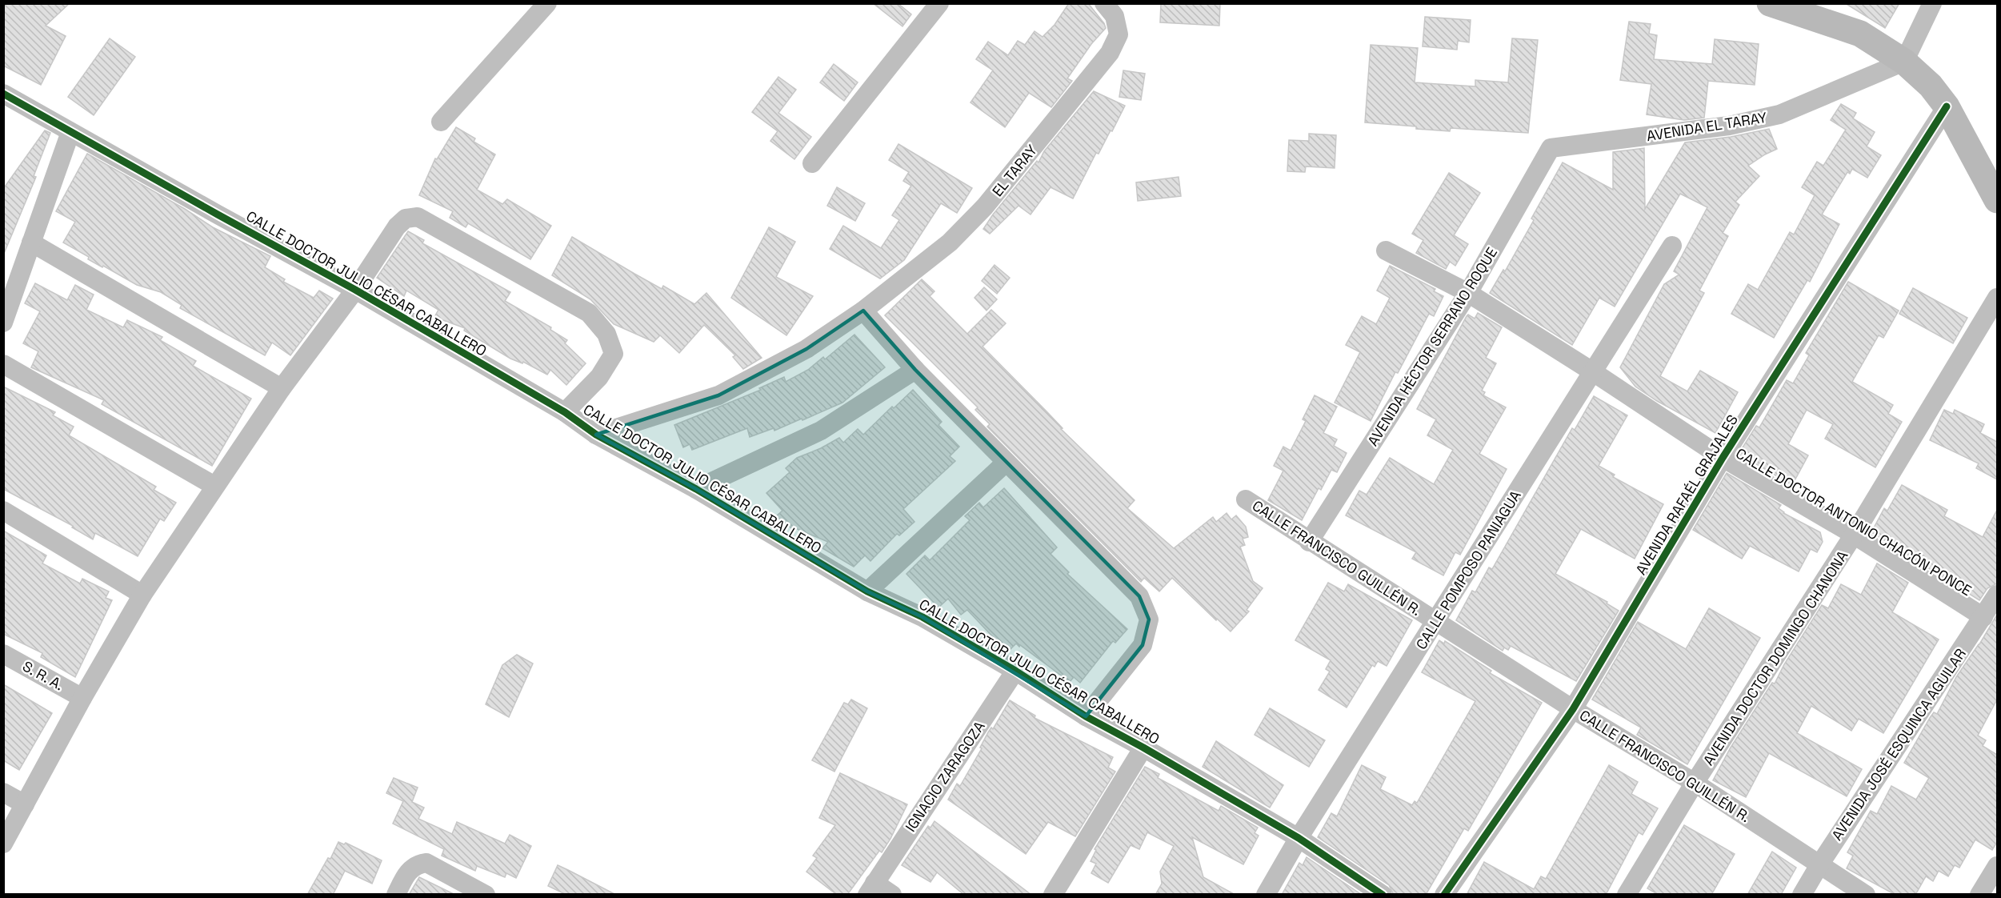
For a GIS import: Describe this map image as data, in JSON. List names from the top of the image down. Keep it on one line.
{"streets":{"street":["AVENIDA EL TARAY","EL TARAY","CALLE DOCTOR JULIO CÉSAR CABALLERO","AVENIDA HÉCTOR SERRANO ROQUE","AVENIDA RAFAÉL GRAJALES","CALLE DOCTOR ANTONIO CHACÓN PONCE","CALLE FRANCISCO GUILLÉN R.","CALLE POMPOSO PANIAGUA","AVENIDA DOCTOR DOMINGO CHANONA","S. R. A.","AVENIDA JOSÉ ESQUINCA AGUILAR","IGNACIO ZARAGOZA"]},"crossings":[["AVENIDA EL TARAY","AVENIDA HÉCTOR SERRANO ROQUE"],["EL TARAY","CALLE DOCTOR JULIO CÉSAR CABALLERO"],["CALLE DOCTOR JULIO CÉSAR CABALLERO","CALLE POMPOSO PANIAGUA"],["CALLE DOCTOR JULIO CÉSAR CABALLERO","IGNACIO ZARAGOZA"],["AVENIDA HÉCTOR SERRANO ROQUE","CALLE DOCTOR ANTONIO CHACÓN PONCE"],["AVENIDA HÉCTOR SERRANO ROQUE","CALLE FRANCISCO GUILLÉN R."],["AVENIDA RAFAÉL GRAJALES","CALLE DOCTOR ANTONIO CHACÓN PONCE"],["AVENIDA RAFAÉL GRAJALES","CALLE FRANCISCO GUILLÉN R."],["CALLE DOCTOR ANTONIO CHACÓN PONCE","CALLE POMPOSO PANIAGUA"],["CALLE DOCTOR ANTONIO CHACÓN PONCE","AVENIDA DOCTOR DOMINGO CHANONA"],["CALLE DOCTOR ANTONIO CHACÓN PONCE","AVENIDA JOSÉ ESQUINCA AGUILAR"],["CALLE FRANCISCO GUILLÉN R.","CALLE POMPOSO PANIAGUA"],["CALLE FRANCISCO GUILLÉN R.","AVENIDA DOCTOR DOMINGO CHANONA"],["CALLE FRANCISCO GUILLÉN R.","AVENIDA JOSÉ ESQUINCA AGUILAR"]]}
